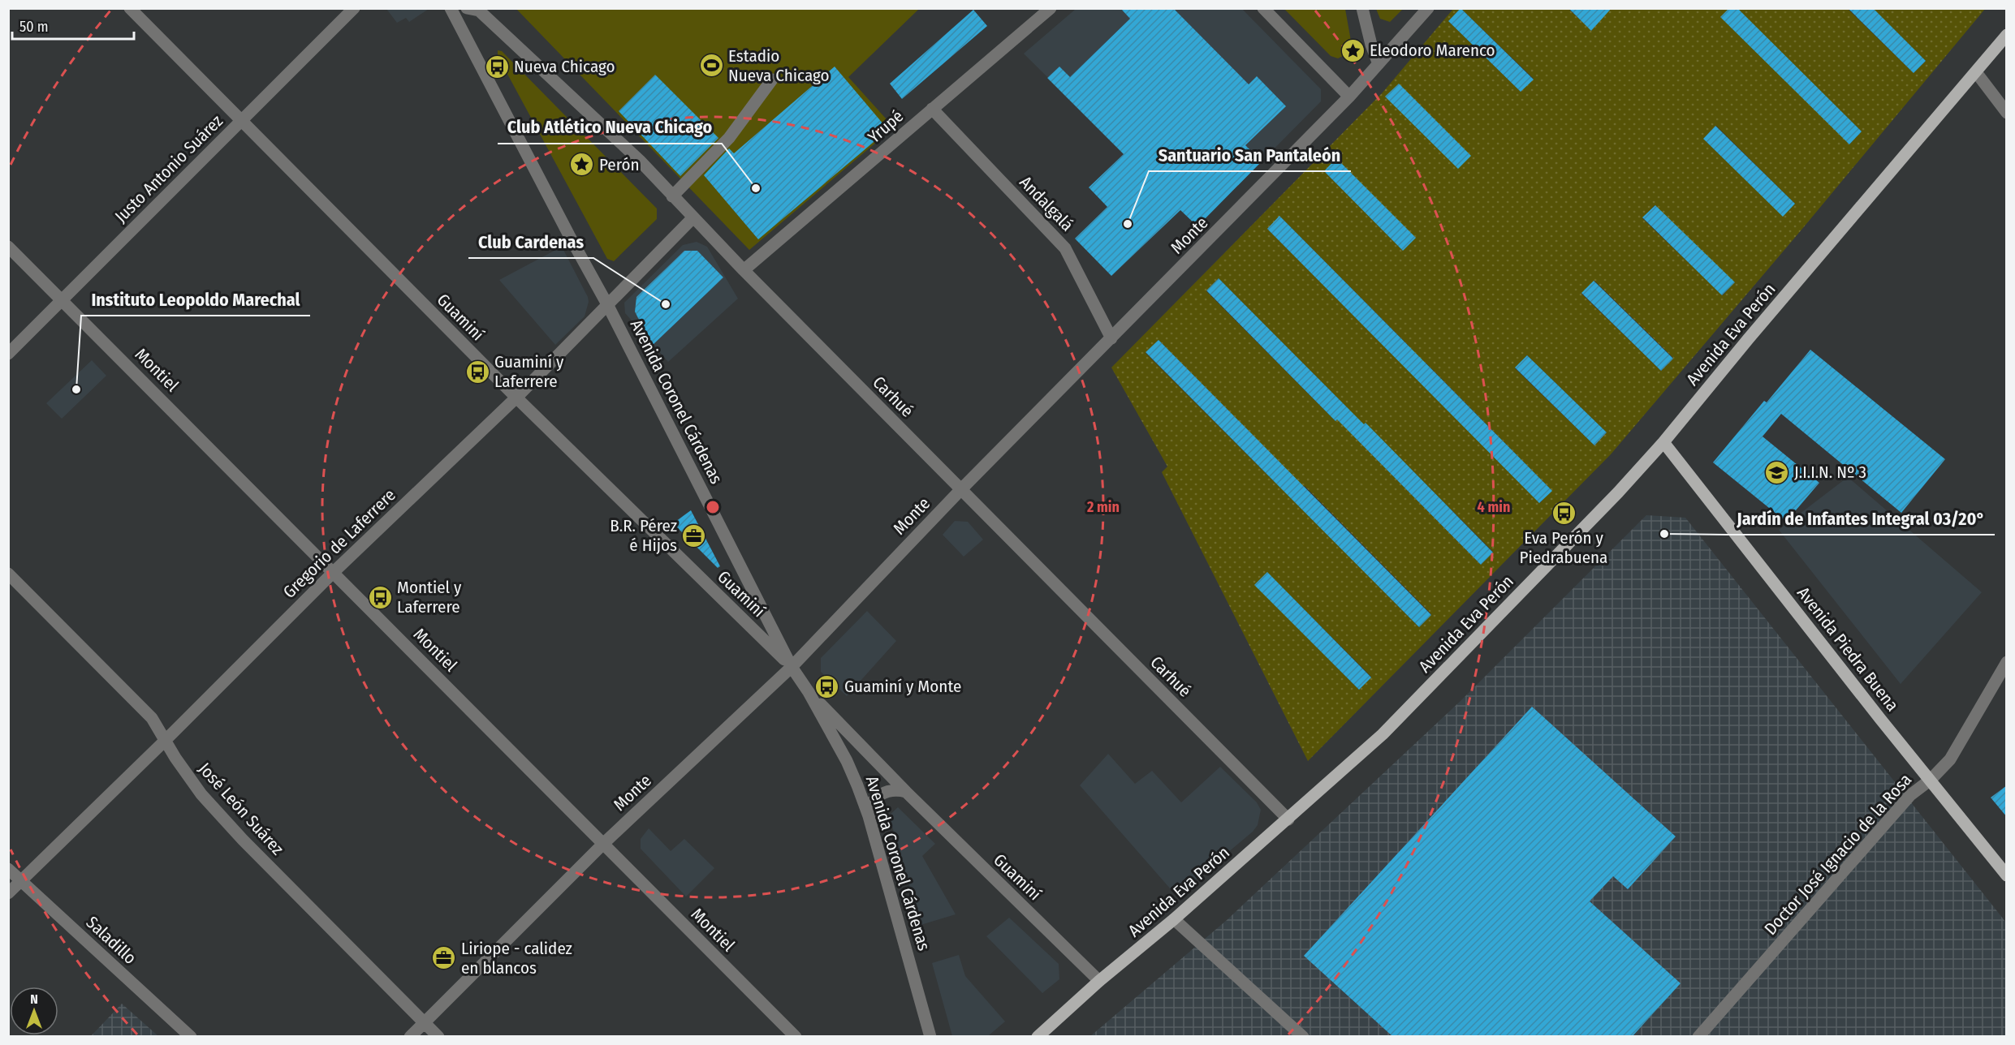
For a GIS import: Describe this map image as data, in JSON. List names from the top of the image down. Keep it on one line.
{"streets":{"main road":["Avenida Eva Perón","Avenida Piedra Buena"],"street":["Yrupé","Justo Antonio Suárez","Andalgalá","Monte","Guaminí","Montiel","Carhué","Avenida Coronel Cárdenas","Gregorio de Laferrere","José León Suárez","Doctor José Ignacio de la Rosa","Saladillo"]},"crossings":[["Yrupé","Andalgalá"],["Yrupé","Carhué"],["Justo Antonio Suárez","Guaminí"],["Justo Antonio Suárez","Montiel"],["Andalgalá","Monte"],["Monte","Guaminí"],["Monte","Montiel"],["Monte","Carhué"],["Monte","Avenida Coronel Cárdenas"],["Monte","José León Suárez"],["Guaminí","Avenida Eva Perón"],["Guaminí","Avenida Coronel Cárdenas"],["Guaminí","Gregorio de Laferrere"],["Avenida Eva Perón","Carhué"],["Avenida Eva Perón","Avenida Piedra Buena"],["Montiel","Gregorio de Laferrere"],["Carhué","Gregorio de Laferrere"],["Avenida Coronel Cárdenas","Gregorio de Laferrere"],["Gregorio de Laferrere","José León Suárez"],["Gregorio de Laferrere","Saladillo"],["Avenida Piedra Buena","Doctor José Ignacio de la Rosa"]],"places":{"place":["Eleodoro Marenco","Perón"],"sports":["Estadio Nueva Chicago"],"bus stop":["Nueva Chicago","Guaminí y Laferrere","Eva Perón y Piedrabuena","Montiel y Laferrere","Guaminí y Monte"],"other":["Club Atlético Nueva Chicago","Santuario San Pantaleón","Club Cardenas","Instituto Leopoldo Marechal","Jardín de Infantes Integral 03/20°"],"school or university":["J.I.I.N. Nº 3"],"office":["B.R. Pérez é Hijos","Liriope - calidez en blancos"]},"scale_bar":"50 m","north":"top","rings":["2 min","4 min"]}
